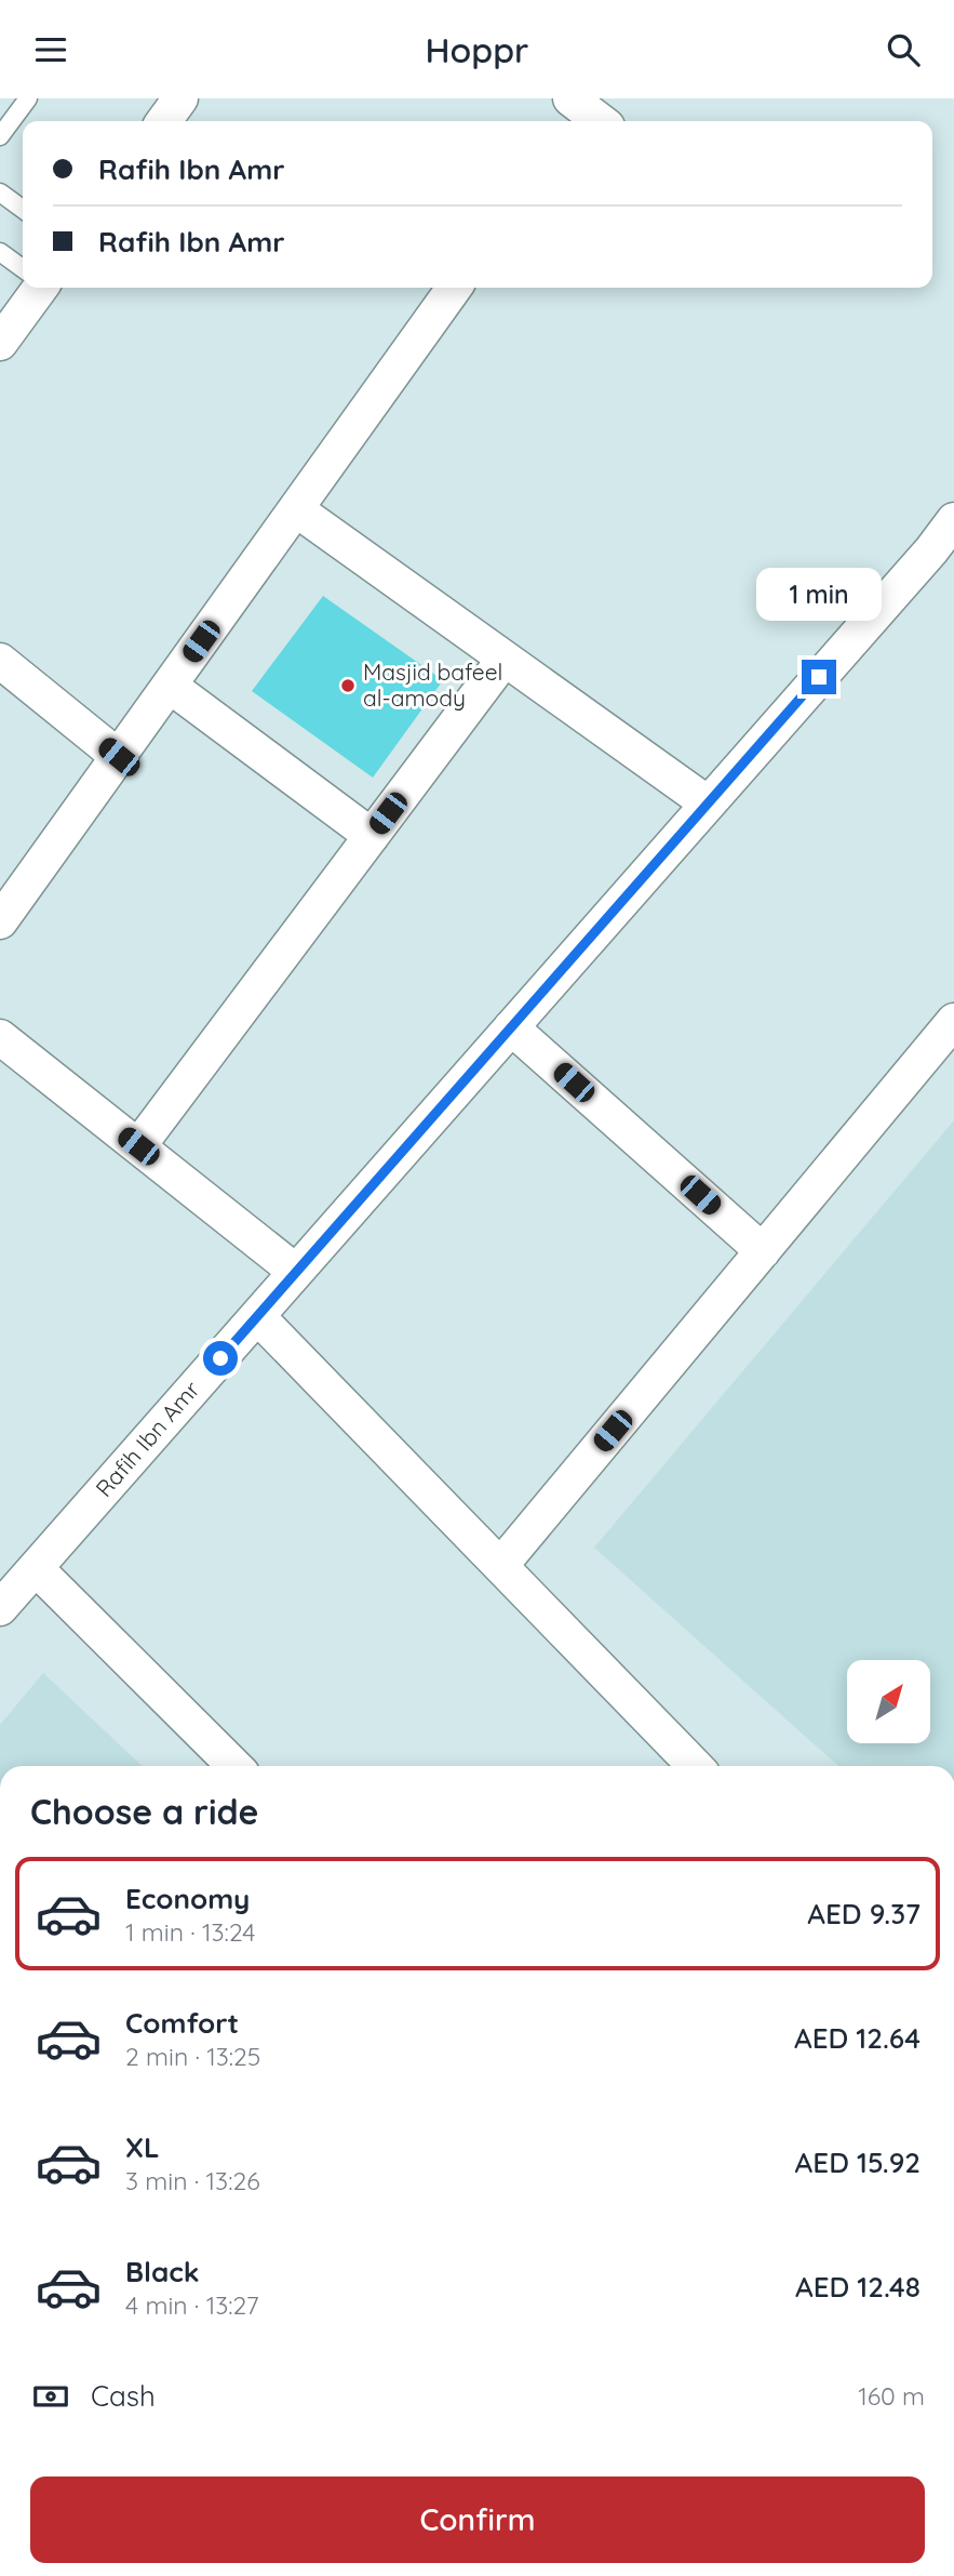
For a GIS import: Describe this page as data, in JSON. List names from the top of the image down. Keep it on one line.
{"streets":{"street":["Rafih Ibn Amr"]},"places":["Masjid bafeel al-amody"],"north":"top right","page":{"header":"Hoppr","banner":["Rafih Ibn Amr","Rafih Ibn Amr"],"bubble":"1 min","heading":"Choose a ride","list":[{"name":"Economy","note":"1 min · 13:24","value":"AED 9.37"},{"name":"Comfort","note":"2 min · 13:25","value":"AED 12.64"},{"name":"XL","note":"3 min · 13:26","value":"AED 15.92"},{"name":"Black","note":"4 min · 13:27","value":"AED 12.48"}],"pay":["Cash","160 m"],"buttons":"Confirm"}}
